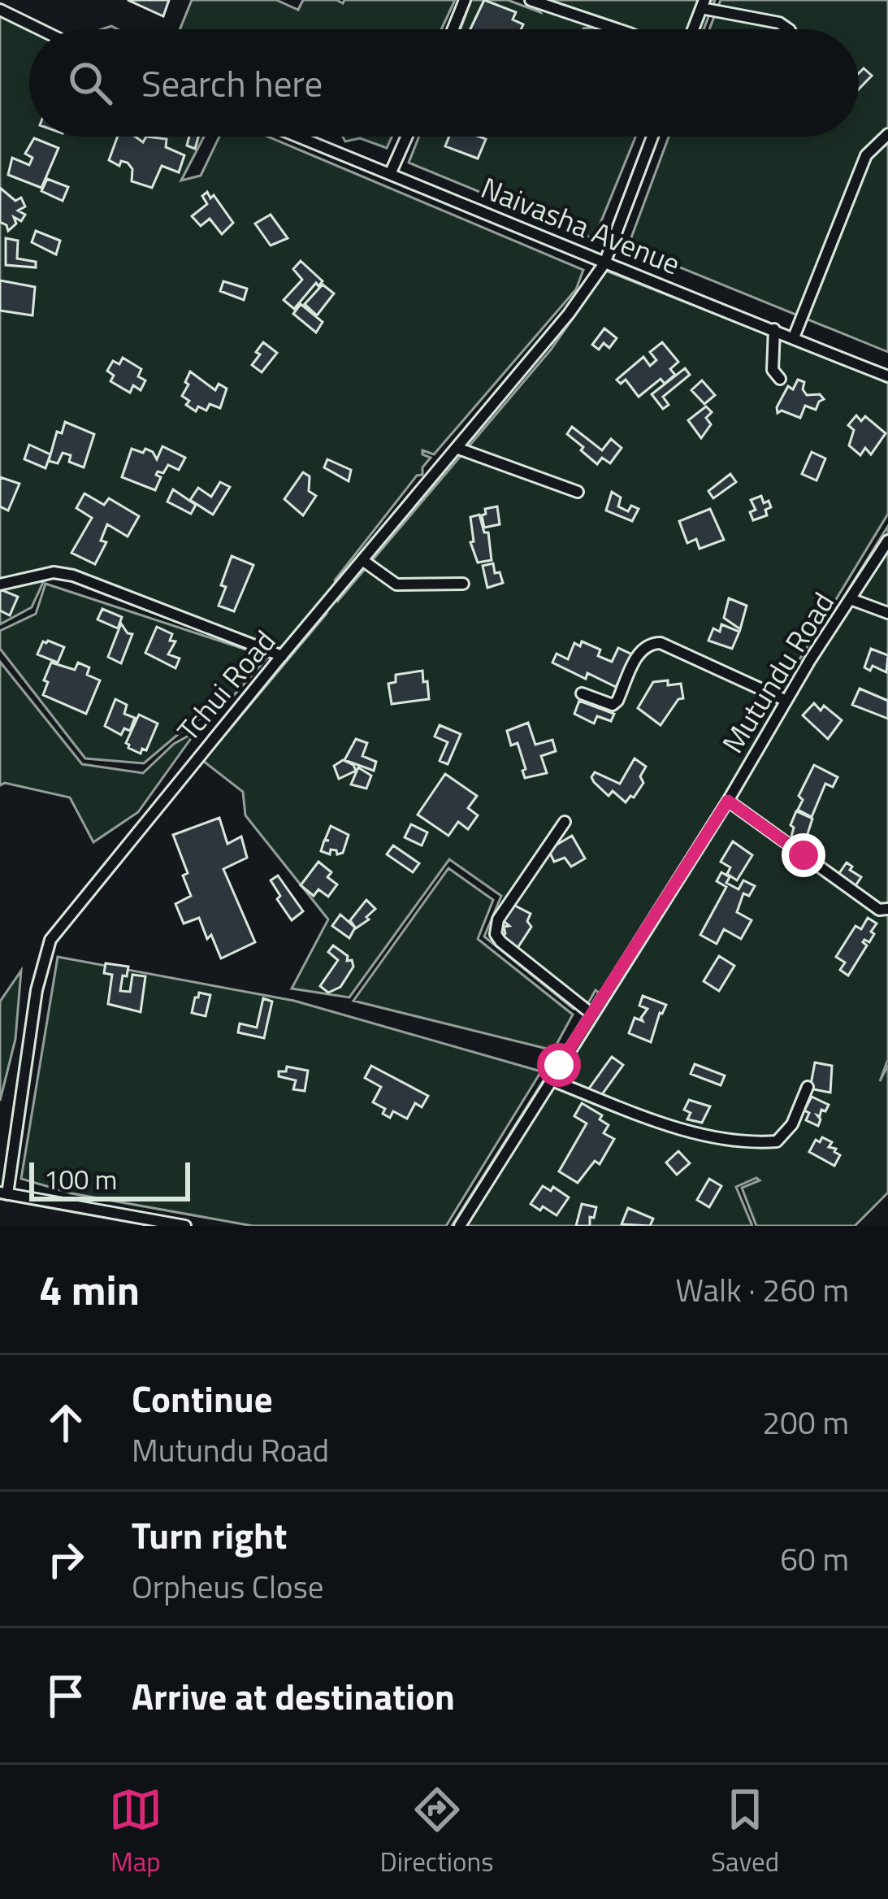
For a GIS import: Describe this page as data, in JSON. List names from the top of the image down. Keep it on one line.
{"streets":{"street":["Naivasha Avenue","Mutundu Road","Tchui Road"]},"crossings":[["Naivasha Avenue","Tchui Road"]],"scale_bar":"100 m","page":{"search":"Search here","scale":"100 m","heading":["4 min","Walk · 260 m"],"list":[["Continue","Mutundu Road","200 m"],["Turn right","Orpheus Close","60 m"],"Arrive at destination"],"nav":["Map","Directions","Saved"]}}
